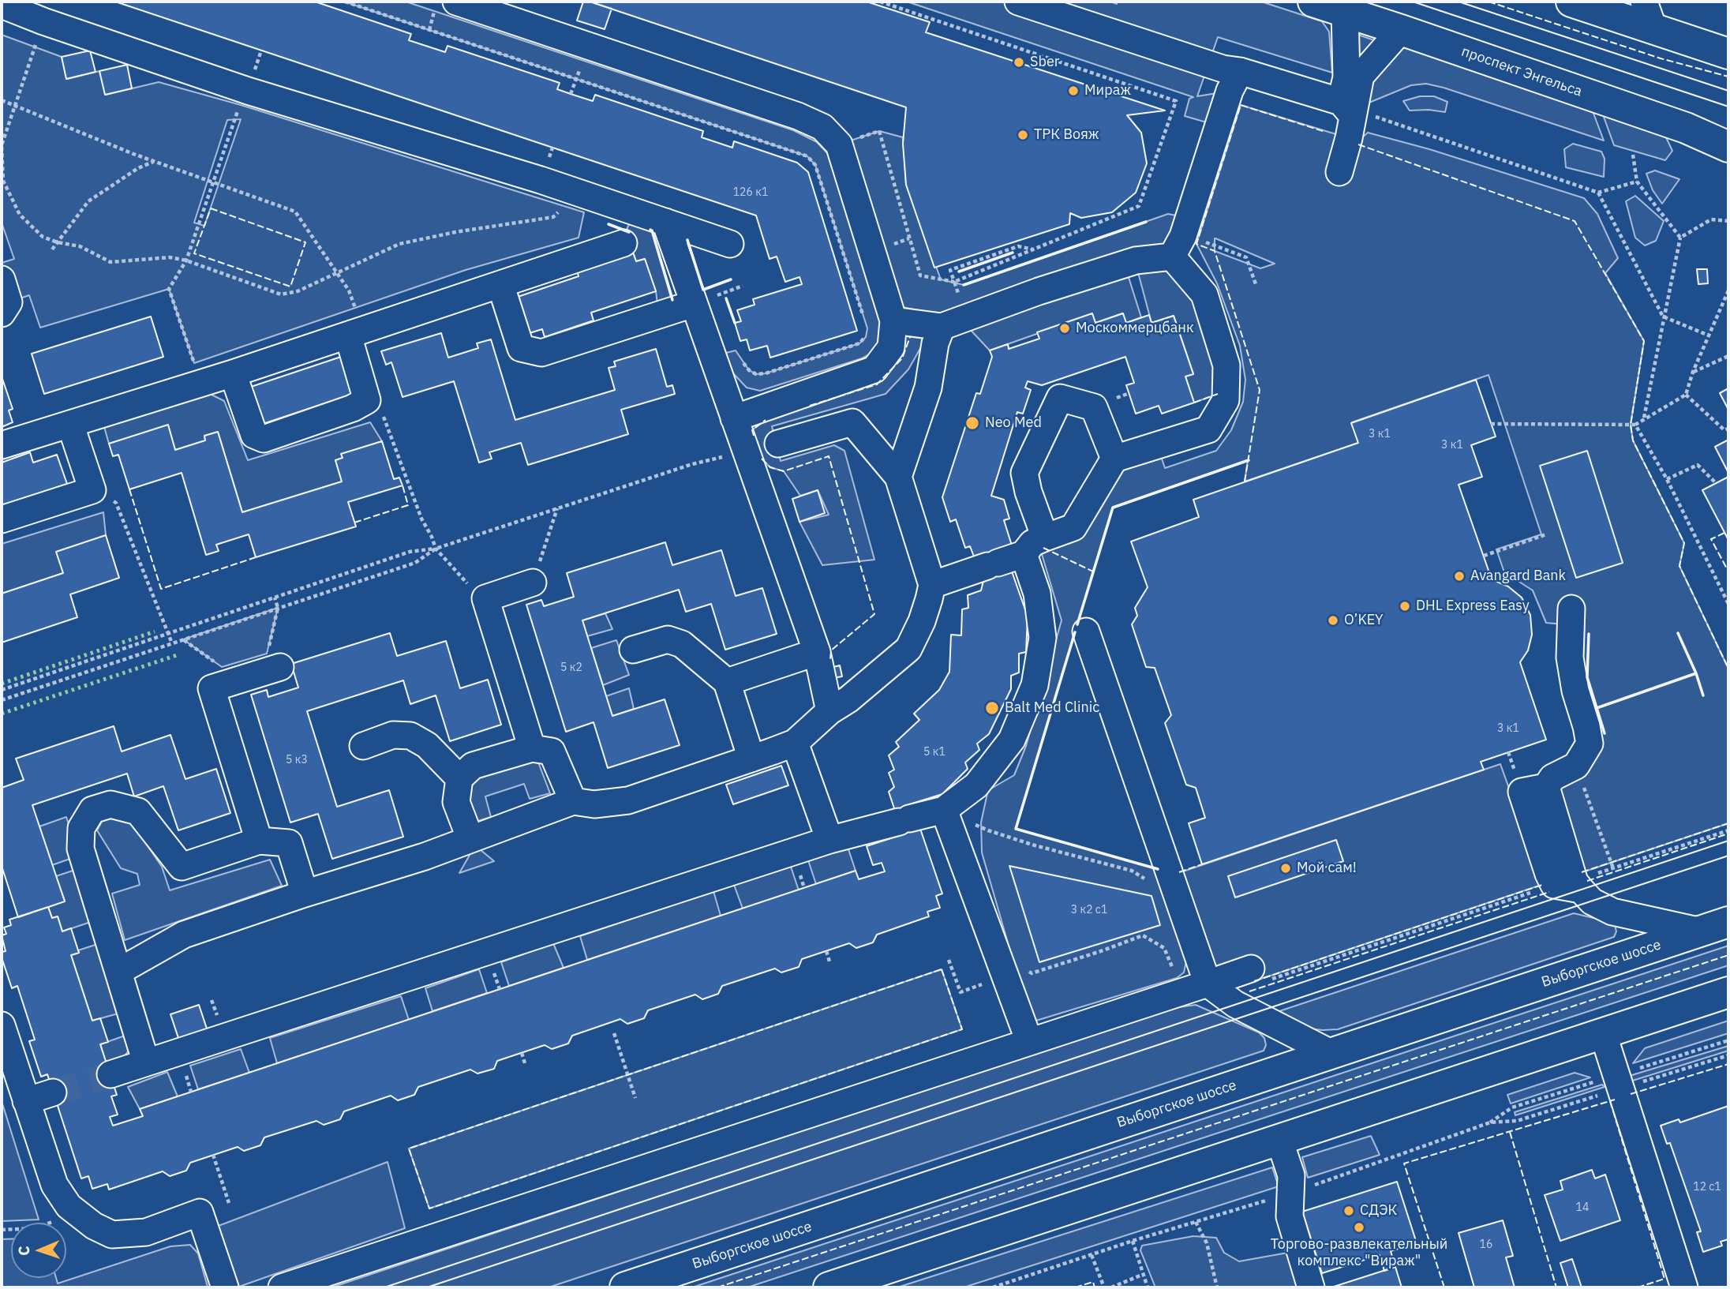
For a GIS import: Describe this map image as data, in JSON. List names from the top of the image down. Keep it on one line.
{"streets":{"main road":["проспект Энгельса","Выборгское шоссе"]},"places":["Sber","Мираж","ТРК Вояж","Москоммерцбанк","Neo Med","Avangard Bank","DHL Express Easy","O’KEY","Balt Med Clinic","Мой сам!","СДЭК","Торгово-развлекательный комплекс \"Вираж\""],"house_numbers":["126 к1","3 к1","3 к1","5 к2","3 к1","5 к1","5 к3","3 к2 с1","12 с1","14","16"],"north":"left"}
